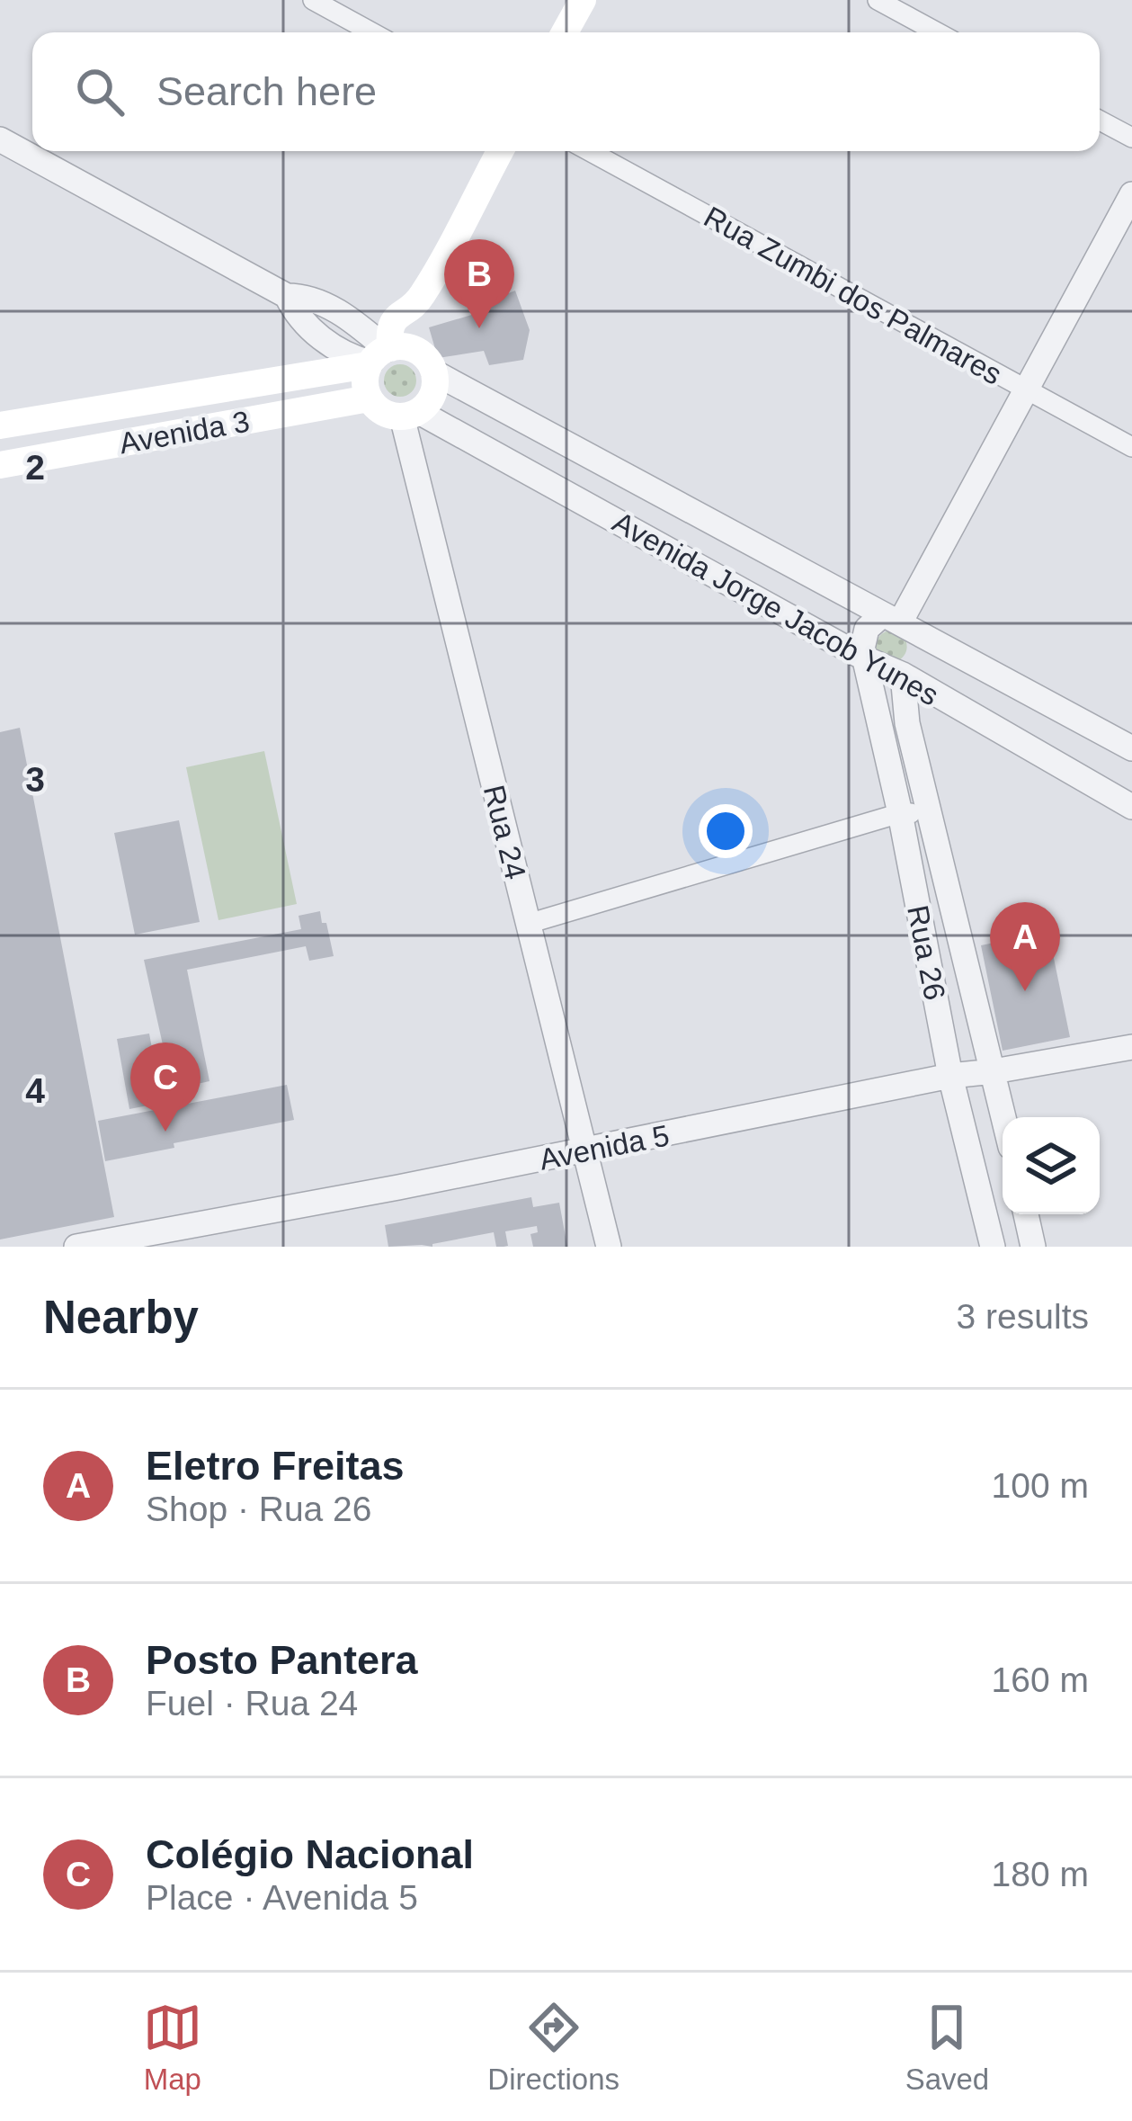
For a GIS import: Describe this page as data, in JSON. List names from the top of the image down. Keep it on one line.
{"streets":{"main road":["Avenida 3"],"street":["Rua Zumbi dos Palmares","Avenida Jorge Jacob Yunes","Rua 24","Rua 26","Avenida 5"]},"crossings":[["Avenida 3","Avenida Jorge Jacob Yunes"],["Avenida 3","Rua 24"],["Avenida Jorge Jacob Yunes","Rua 24"],["Avenida Jorge Jacob Yunes","Rua 26"],["Rua 24","Avenida 5"],["Rua 26","Avenida 5"]],"page":{"search":"Search here","pins":["B","A","C"],"heading":["Nearby","3 results"],"list":[{"mark":"A","name":"Eletro Freitas","note":"Shop · Rua 26","value":"100 m"},{"mark":"B","name":"Posto Pantera","note":"Fuel · Rua 24","value":"160 m"},{"mark":"C","name":"Colégio Nacional","note":"Place · Avenida 5","value":"180 m"}],"nav":["Map","Directions","Saved"]},"grid":{"rows":["2","3","4"]}}
